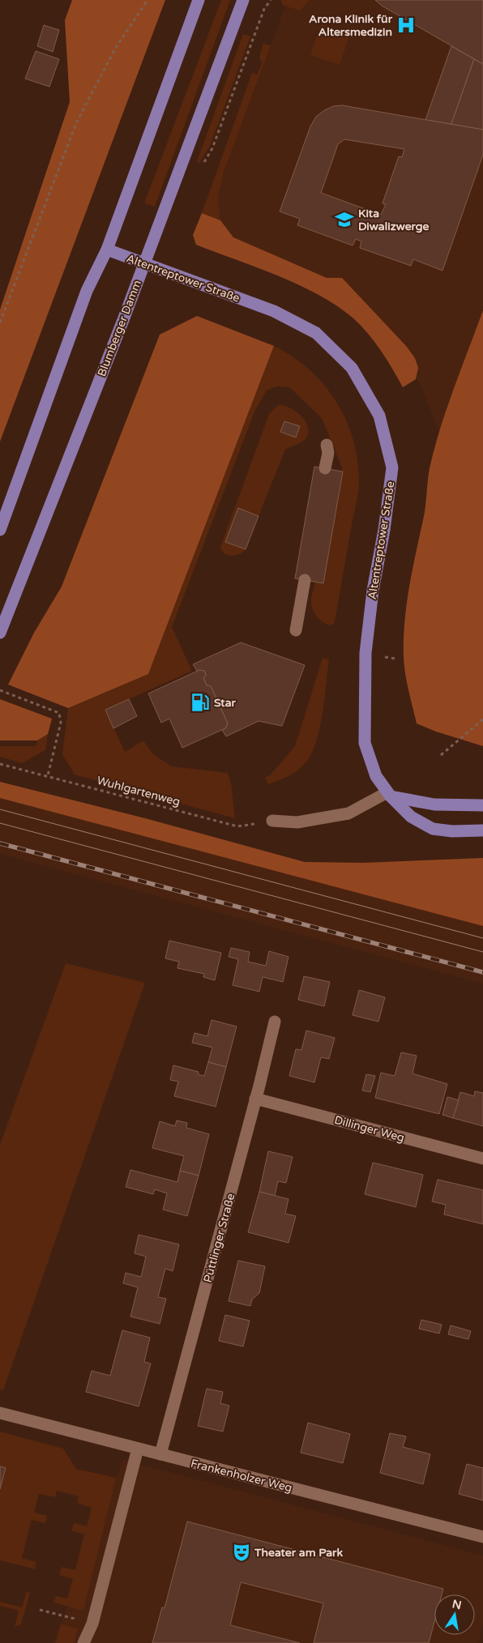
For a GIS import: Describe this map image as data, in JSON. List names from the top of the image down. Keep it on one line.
{"streets":{"main road":["Altentreptower Straße","Blumberger Damm"],"street":["Dillinger Weg","Püttlinger Straße","Frankenholzer Weg"],"path":["Wuhlgartenweg"]},"crossings":[["Altentreptower Straße","Blumberger Damm"],["Dillinger Weg","Püttlinger Straße"],["Püttlinger Straße","Frankenholzer Weg"]],"places":{"hospital":["Arona Klinik für Altersmedizin"],"school or university":["Kita Diwalizwerge"],"fuel station":["Star"],"theatre":["Theater am Park"]},"north":"top"}
